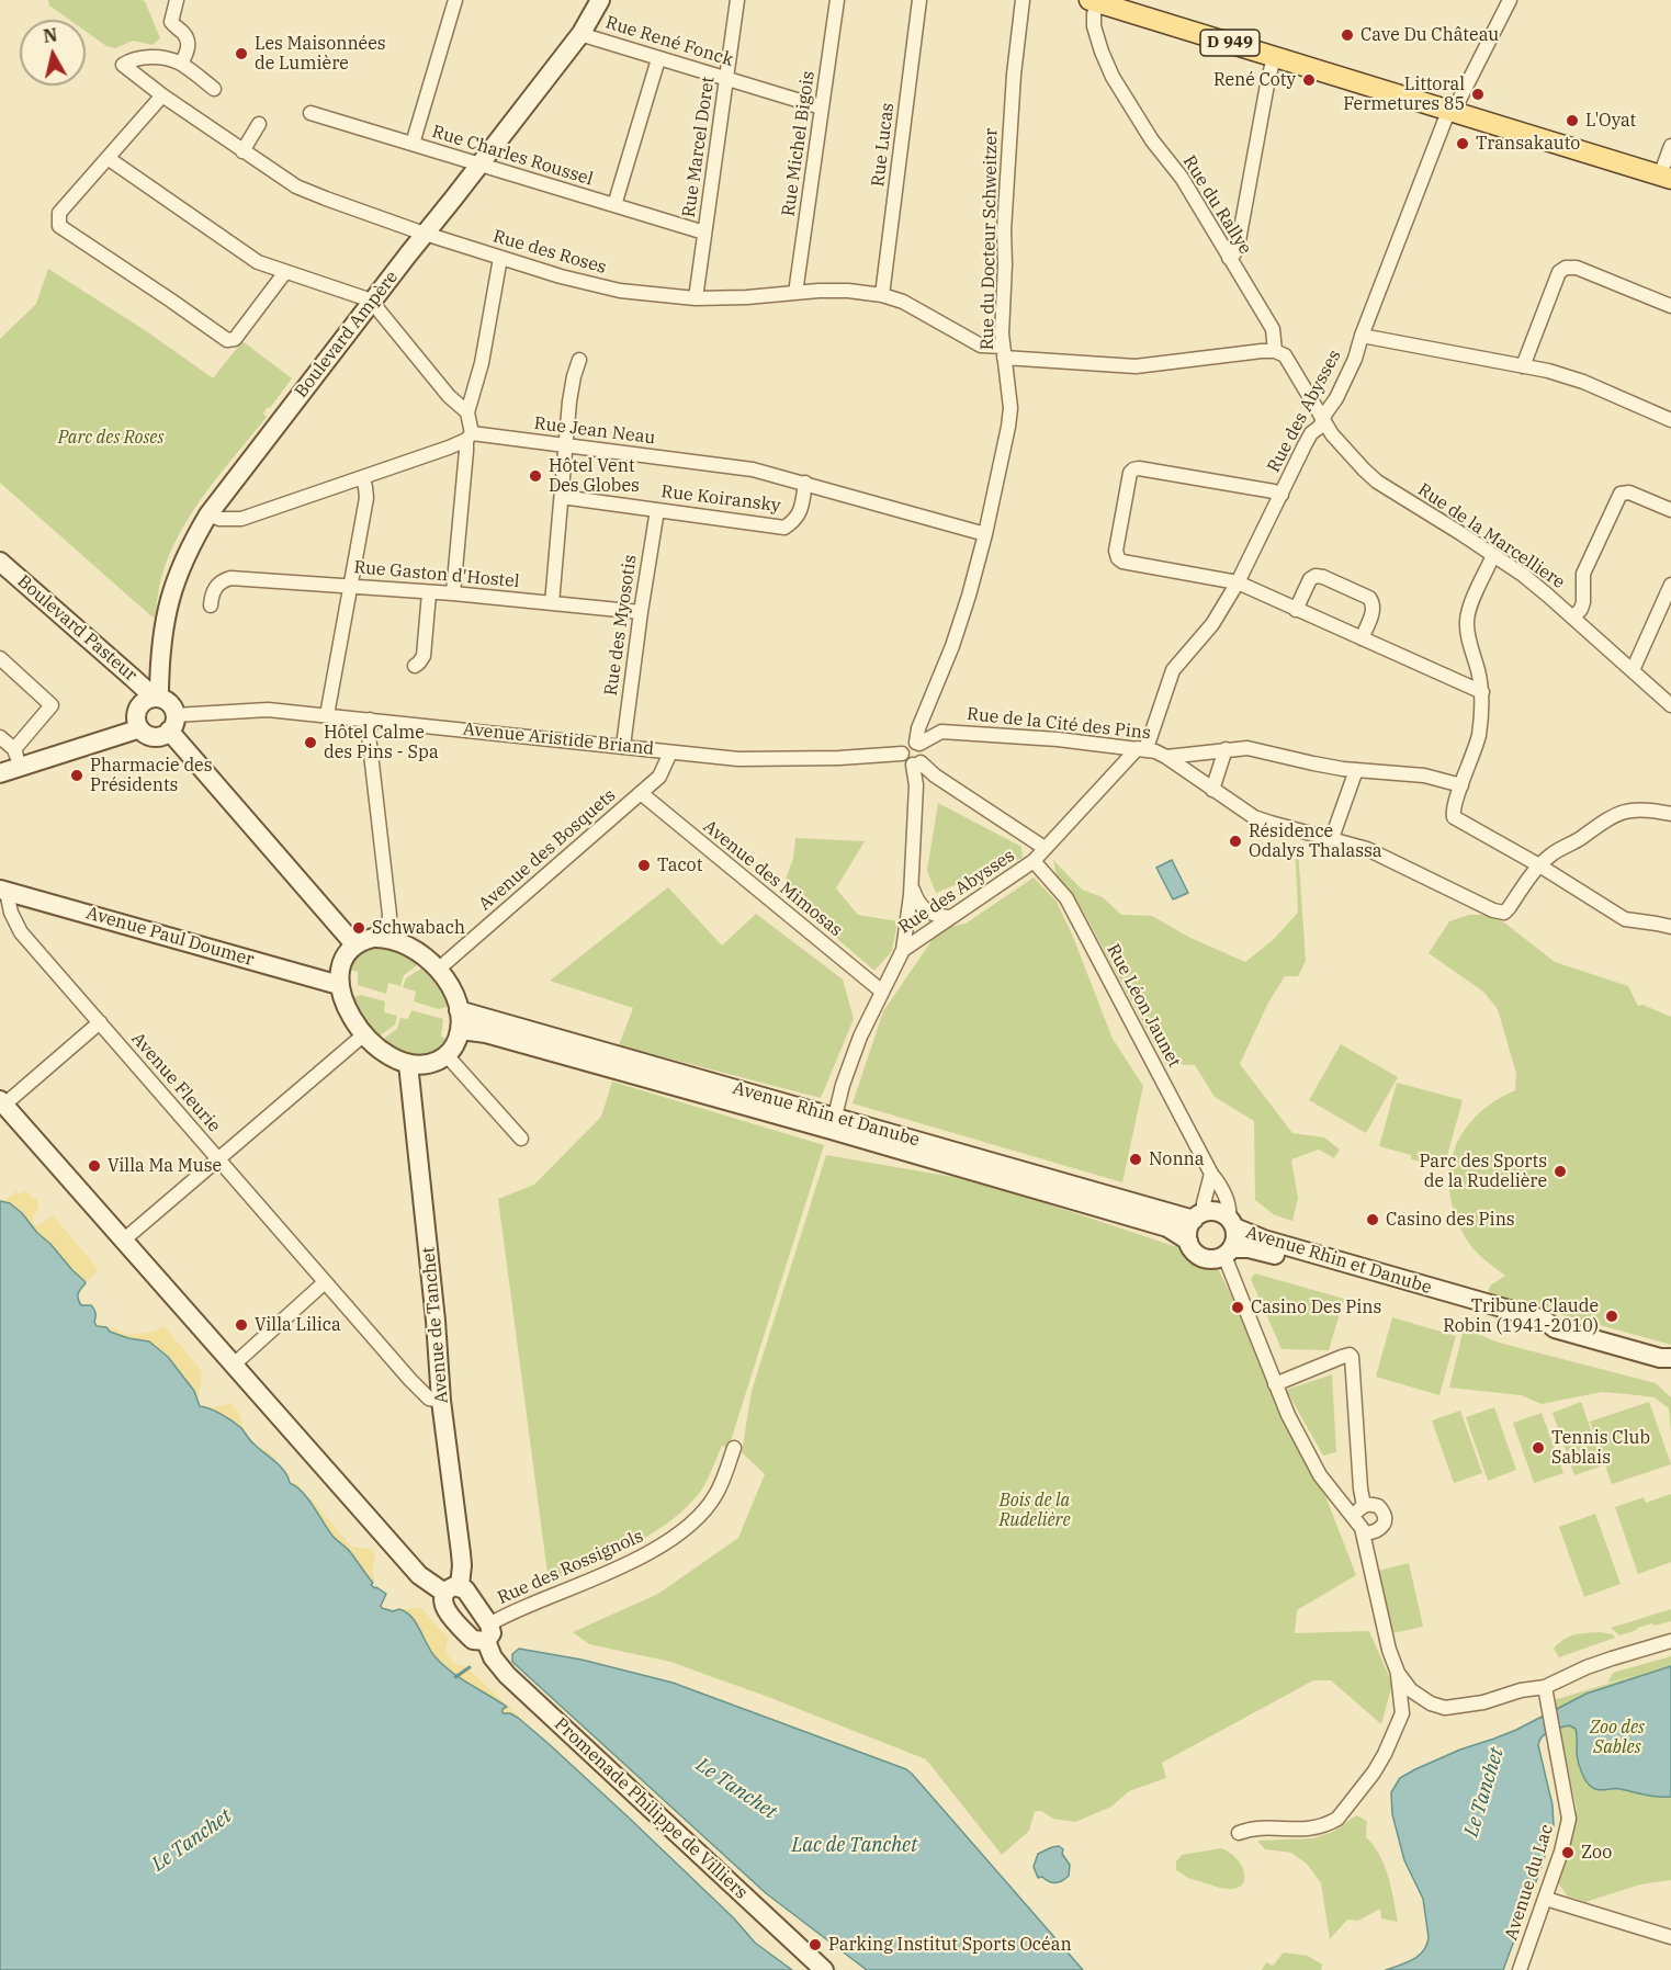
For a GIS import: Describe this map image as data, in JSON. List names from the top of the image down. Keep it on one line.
{"streets":{"main road":["D 949"],"street":["Rue René Fonck","Rue Michel Bigois","Rue Lucas","Rue Marcel Doret","Rue Charles Roussel","Rue du Rallye","Rue du Docteur Schweitzer","Rue des Roses","Boulevard Ampère","Rue des Abysses","Rue Jean Neau","Rue Koiransky","Rue de la Marcelliere","Rue Gaston d'Hostel","Rue des Myosotis","Boulevard Pasteur","Rue de la Cité des Pins","Avenue Aristide Briand","Avenue des Bosquets","Avenue des Mimosas","Avenue Paul Doumer","Rue Léon Jaunet","Avenue Fleurie","Avenue Rhin et Danube","Avenue de Tanchet","Rue des Rossignols","Promenade Philippe de Villiers","Avenue du Lac"]},"crossings":[["Rue René Fonck","Rue Michel Bigois"],["Rue René Fonck","Rue Marcel Doret"],["Rue René Fonck","Boulevard Ampère"],["D 949","Rue du Rallye"],["D 949","Rue des Abysses"],["Rue Michel Bigois","Rue des Roses"],["Rue Lucas","Rue des Roses"],["Rue Marcel Doret","Rue Charles Roussel"],["Rue Marcel Doret","Rue des Roses"],["Rue Charles Roussel","Boulevard Ampère"],["Rue du Rallye","Rue des Roses"],["Rue du Rallye","Rue des Abysses"],["Rue du Rallye","Rue de la Marcelliere"],["Rue du Docteur Schweitzer","Rue des Roses"],["Rue du Docteur Schweitzer","Rue Jean Neau"],["Rue du Docteur Schweitzer","Rue de la Cité des Pins"],["Rue du Docteur Schweitzer","Avenue Aristide Briand"],["Rue des Roses","Boulevard Ampère"],["Boulevard Ampère","Rue Jean Neau"],["Boulevard Ampère","Boulevard Pasteur"],["Boulevard Ampère","Avenue Aristide Briand"],["Rue des Abysses","Rue de la Marcelliere"],["Rue des Abysses","Rue de la Cité des Pins"],["Rue des Abysses","Rue Léon Jaunet"],["Rue Jean Neau","Rue Koiransky"],["Rue Koiransky","Rue des Myosotis"],["Rue Gaston d'Hostel","Rue des Myosotis"],["Rue des Myosotis","Avenue Aristide Briand"],["Boulevard Pasteur","Avenue Aristide Briand"],["Rue de la Cité des Pins","Avenue Aristide Briand"],["Avenue Aristide Briand","Avenue des Bosquets"],["Avenue des Bosquets","Avenue des Mimosas"],["Avenue des Bosquets","Avenue Paul Doumer"],["Avenue des Bosquets","Avenue Rhin et Danube"],["Avenue des Bosquets","Avenue de Tanchet"],["Avenue Paul Doumer","Avenue Fleurie"],["Avenue Paul Doumer","Avenue Rhin et Danube"],["Avenue Paul Doumer","Avenue de Tanchet"],["Rue Léon Jaunet","Avenue Rhin et Danube"],["Avenue Fleurie","Avenue de Tanchet"],["Avenue Rhin et Danube","Avenue de Tanchet"],["Avenue de Tanchet","Promenade Philippe de Villiers"],["Rue des Rossignols","Promenade Philippe de Villiers"]],"water":["Le Tanchet","Lac de Tanchet"],"parks":["Parc des Roses","Bois de la Rudelière","Zoo des Sables"],"places":["Cave Du Château","Les Maisonnées de Lumière","René Coty","Littoral Fermetures 85","L'Oyat","Transakauto","Hôtel Vent Des Globes","Hôtel Calme des Pins - Spa","Pharmacie des Présidents","Résidence Odalys Thalassa","Tacot","Schwabach","Nonna","Villa Ma Muse","Parc des Sports de la Rudelière","Casino des Pins","Casino Des Pins","Tribune Claude Robin (1941-2010)","Villa Lilica","Tennis Club Sablais","Zoo","Parking Institut Sports Océan"],"north":"top"}
